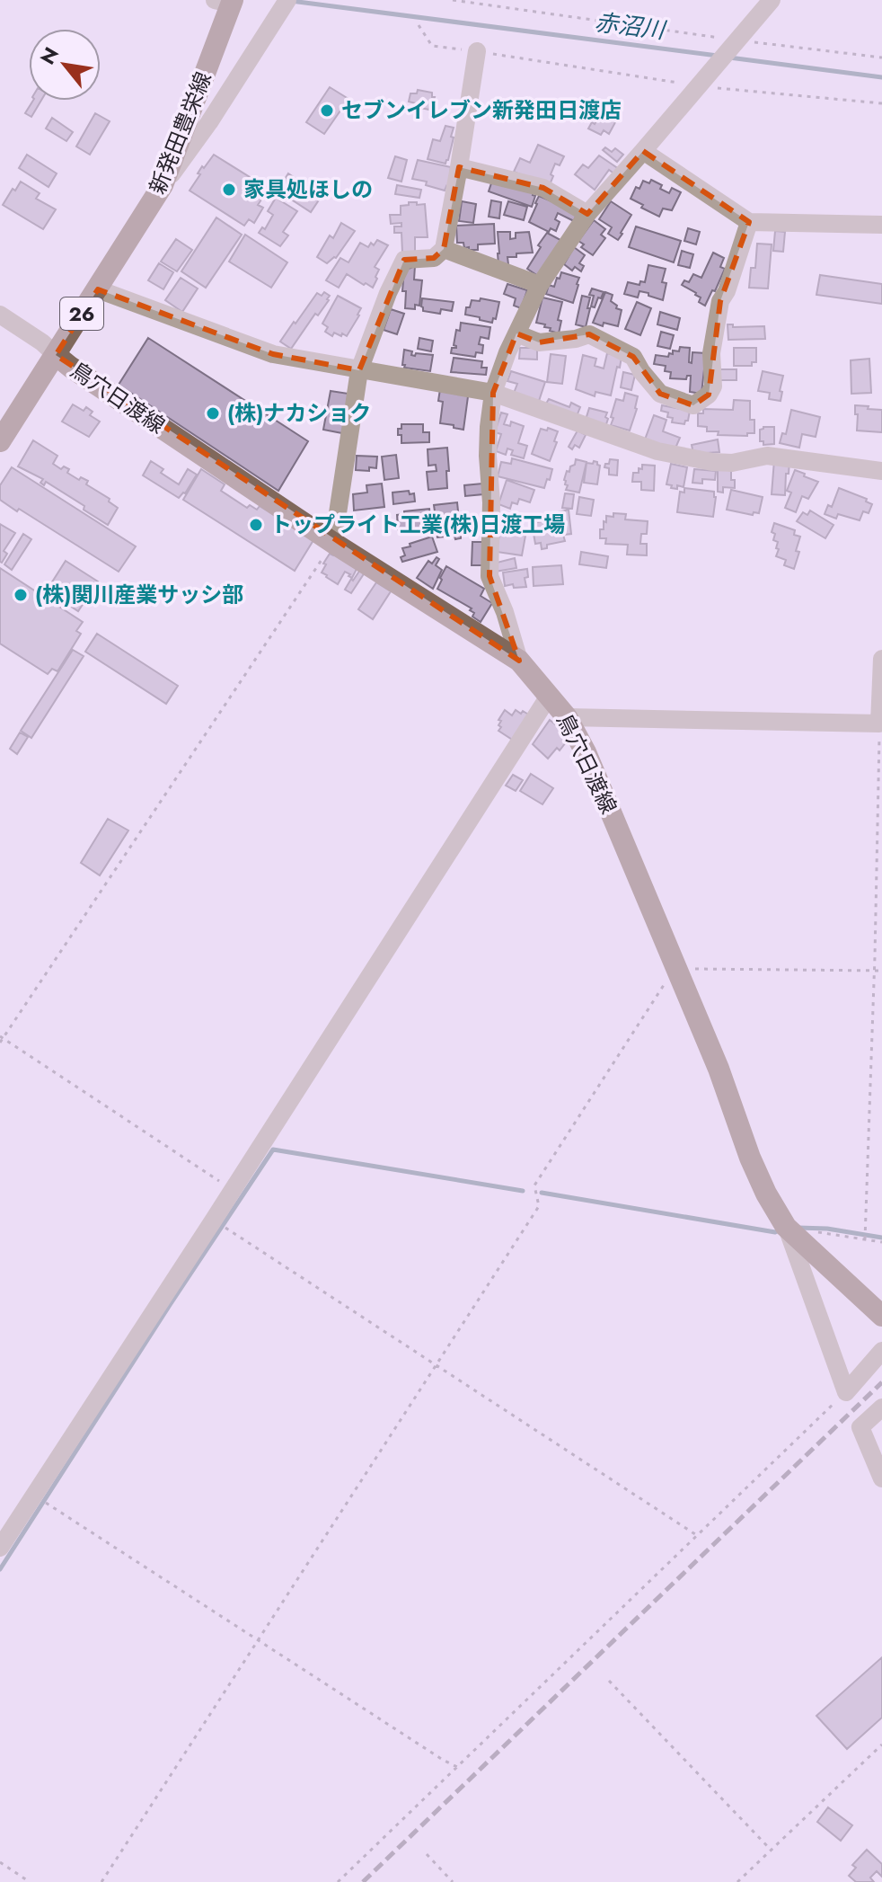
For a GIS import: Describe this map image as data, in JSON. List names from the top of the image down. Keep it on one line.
{"streets":{"main road":["新発田豊栄線","26","鳥穴日渡線"]},"crossings":[["新発田豊栄線","鳥穴日渡線"]],"water":["赤沼川"],"places":["セブンイレブン新発田日渡店","家具処ほしの","(株)ナカショク","トップライト工業(株)日渡工場","(株)関川産業サッシ部"],"north":"top left"}
